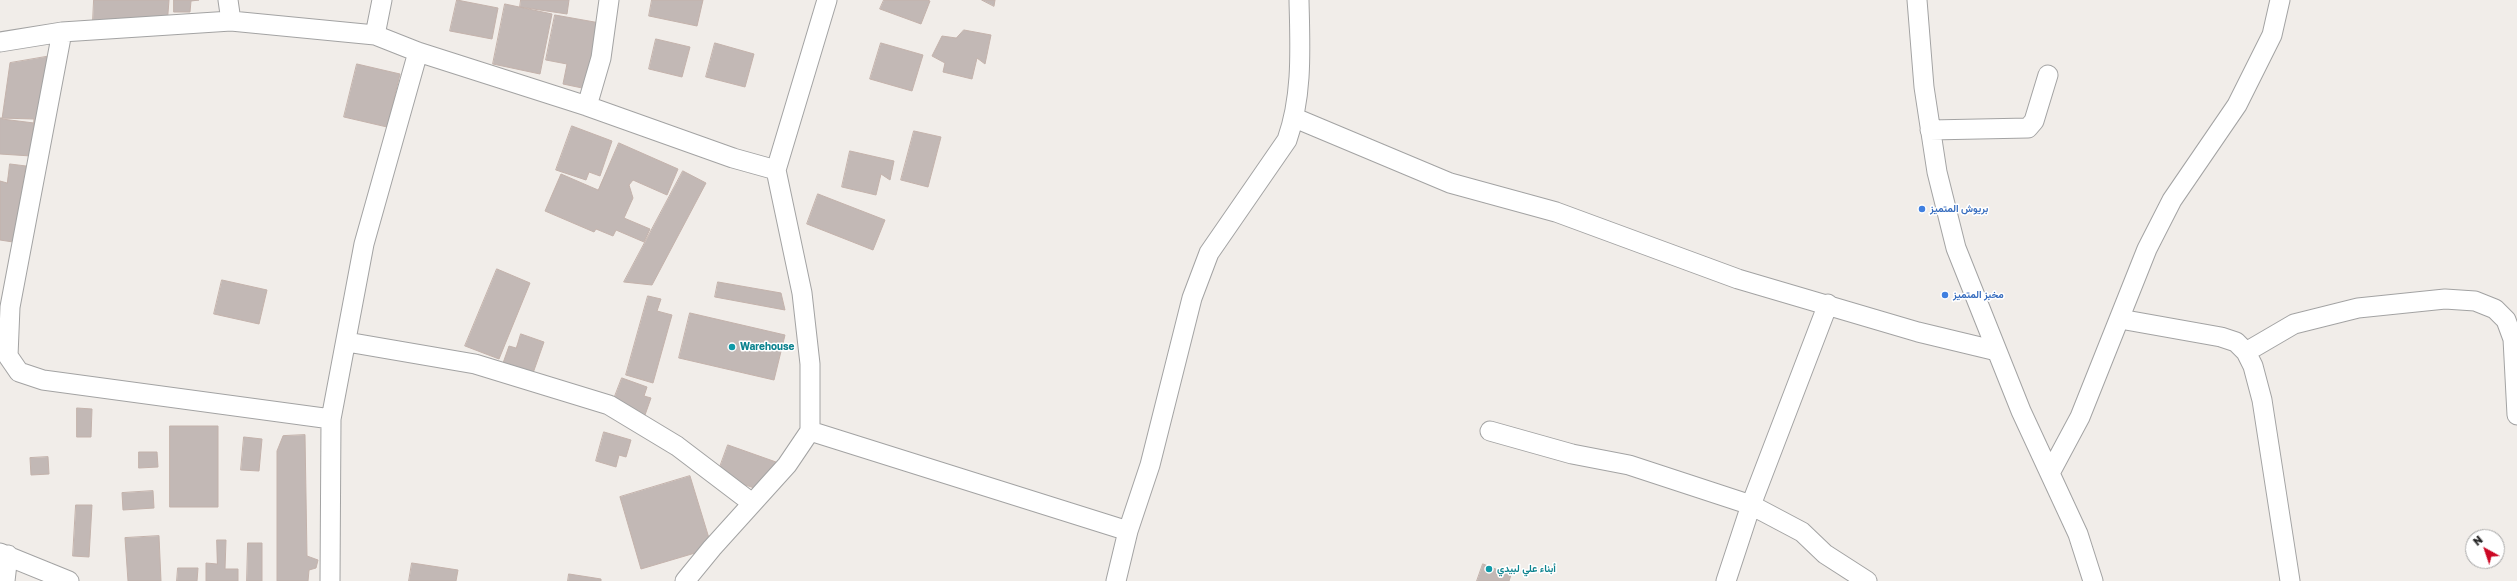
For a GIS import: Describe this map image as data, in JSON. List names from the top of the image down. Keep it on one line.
{"places":["بريوش المتميز","مخبز المتميز","Warehouse","أبناء علي لبيدي"],"north":"top left"}
